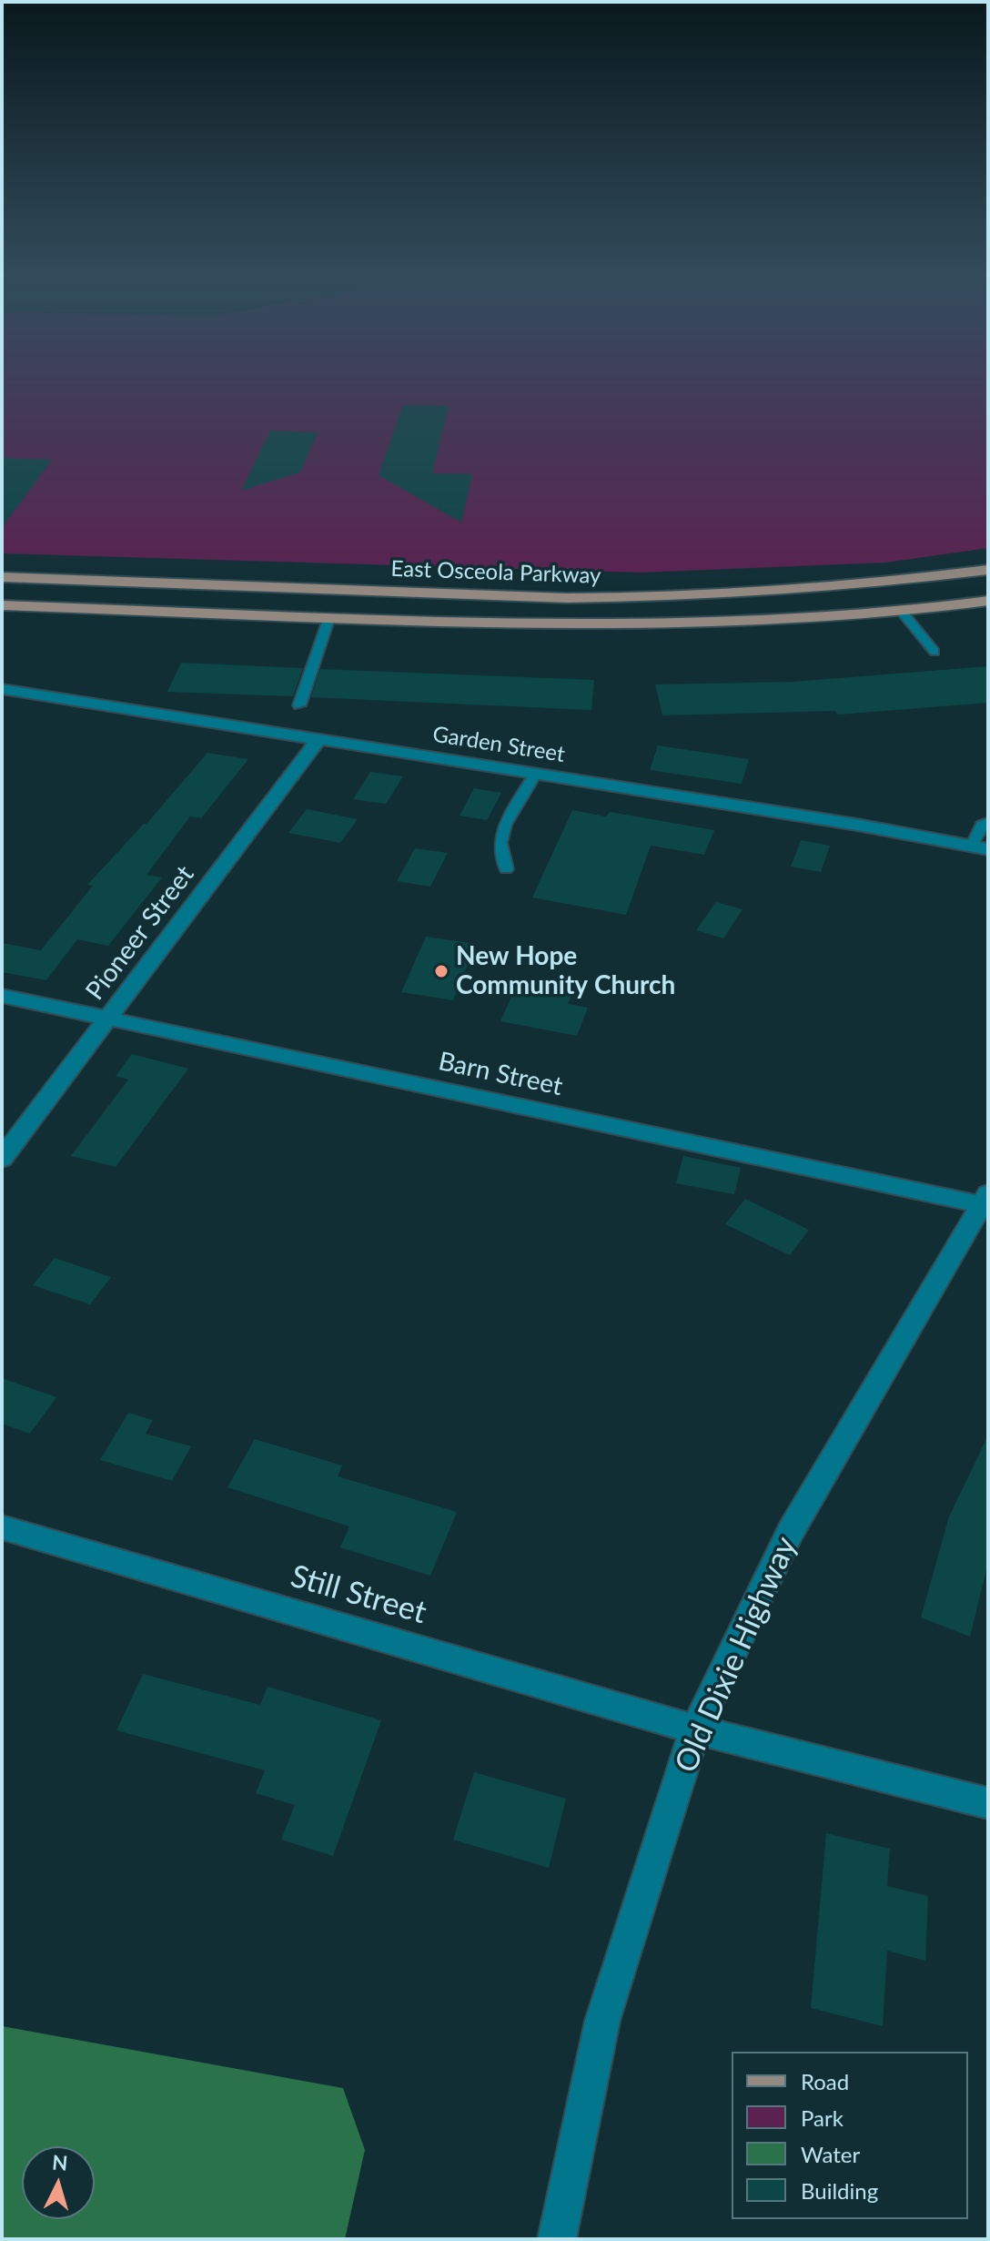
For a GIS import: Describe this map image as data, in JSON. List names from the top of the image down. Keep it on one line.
{"streets":{"main road":["East Osceola Parkway"],"street":["Garden Street","Pioneer Street","Barn Street","Still Street","Old Dixie Highway"]},"crossings":[["Garden Street","Pioneer Street"],["Pioneer Street","Barn Street"],["Barn Street","Old Dixie Highway"],["Still Street","Old Dixie Highway"]],"places":["New Hope Community Church"],"legend":["Road","Park","Water","Building"],"north":"top"}
